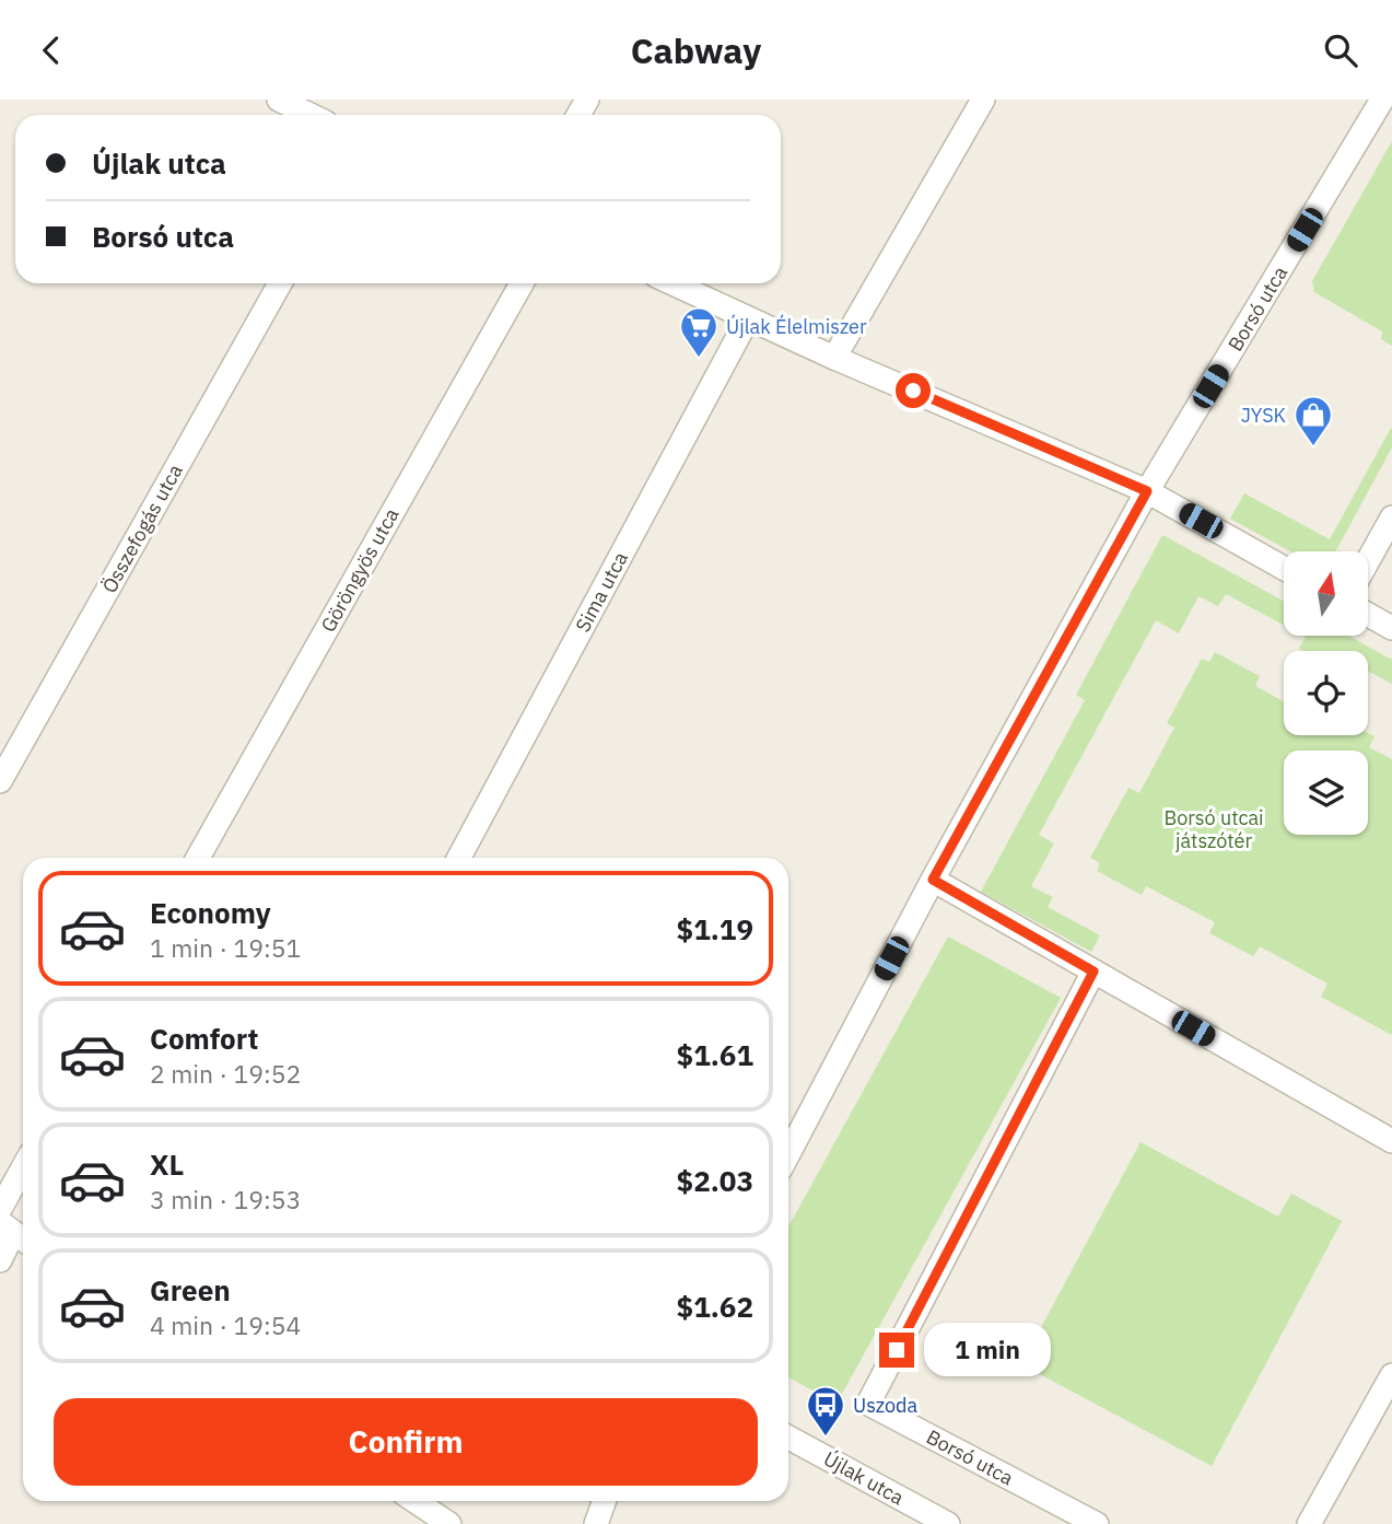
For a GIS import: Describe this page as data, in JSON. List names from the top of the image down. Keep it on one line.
{"streets":{"street":["Borsó utca","Összefogás utca","Göröngyös utca","Sima utca","Újlak utca"]},"parks":["Borsó utcai játszótér"],"places":{"supermarket":["Újlak Élelmiszer"],"shop":["JYSK"],"bus stop":["Uszoda"]},"north":"top","page":{"header":"Cabway","banner":["Újlak utca","Borsó utca"],"list":[{"name":"Economy","note":"1 min · 19:51","value":"$1.19"},{"name":"Comfort","note":"2 min · 19:52","value":"$1.61"},{"name":"XL","note":"3 min · 19:53","value":"$2.03"},{"name":"Green","note":"4 min · 19:54","value":"$1.62"}],"bubble":"1 min","buttons":"Confirm"}}
